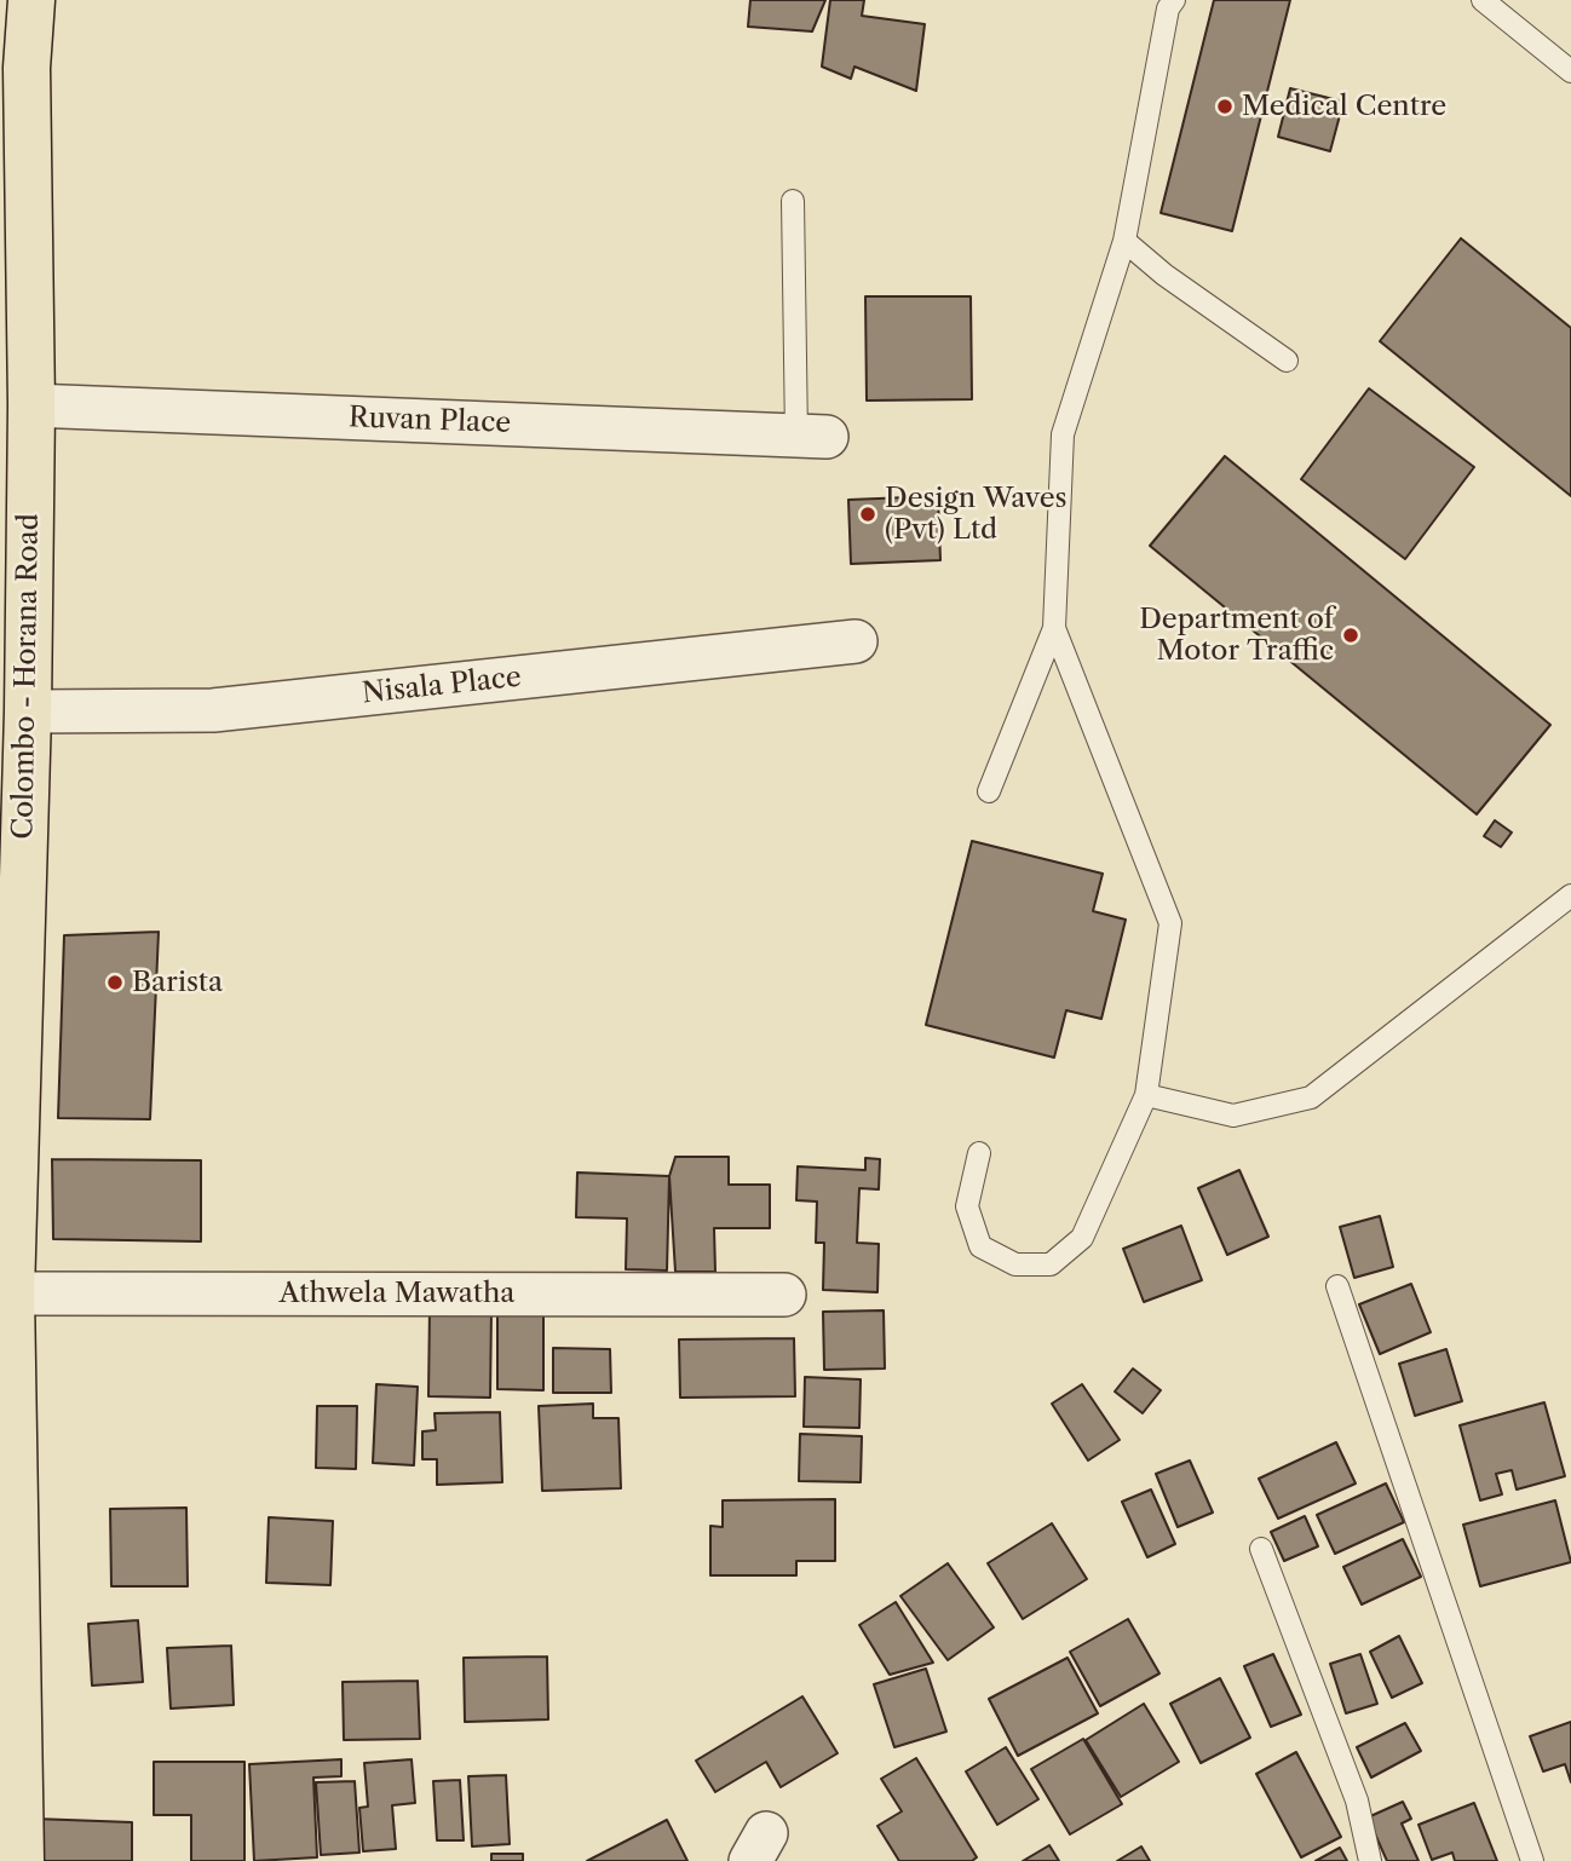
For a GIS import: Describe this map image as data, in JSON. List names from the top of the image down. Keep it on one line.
{"streets":{"main road":["Colombo - Horana Road"],"street":["Ruvan Place","Nisala Place","Athwela Mawatha"]},"crossings":[["Ruvan Place","Colombo - Horana Road"],["Colombo - Horana Road","Nisala Place"],["Colombo - Horana Road","Athwela Mawatha"]],"places":["Medical Centre","Design Waves (Pvt) Ltd","Department of Motor Traffic","Barista"]}
